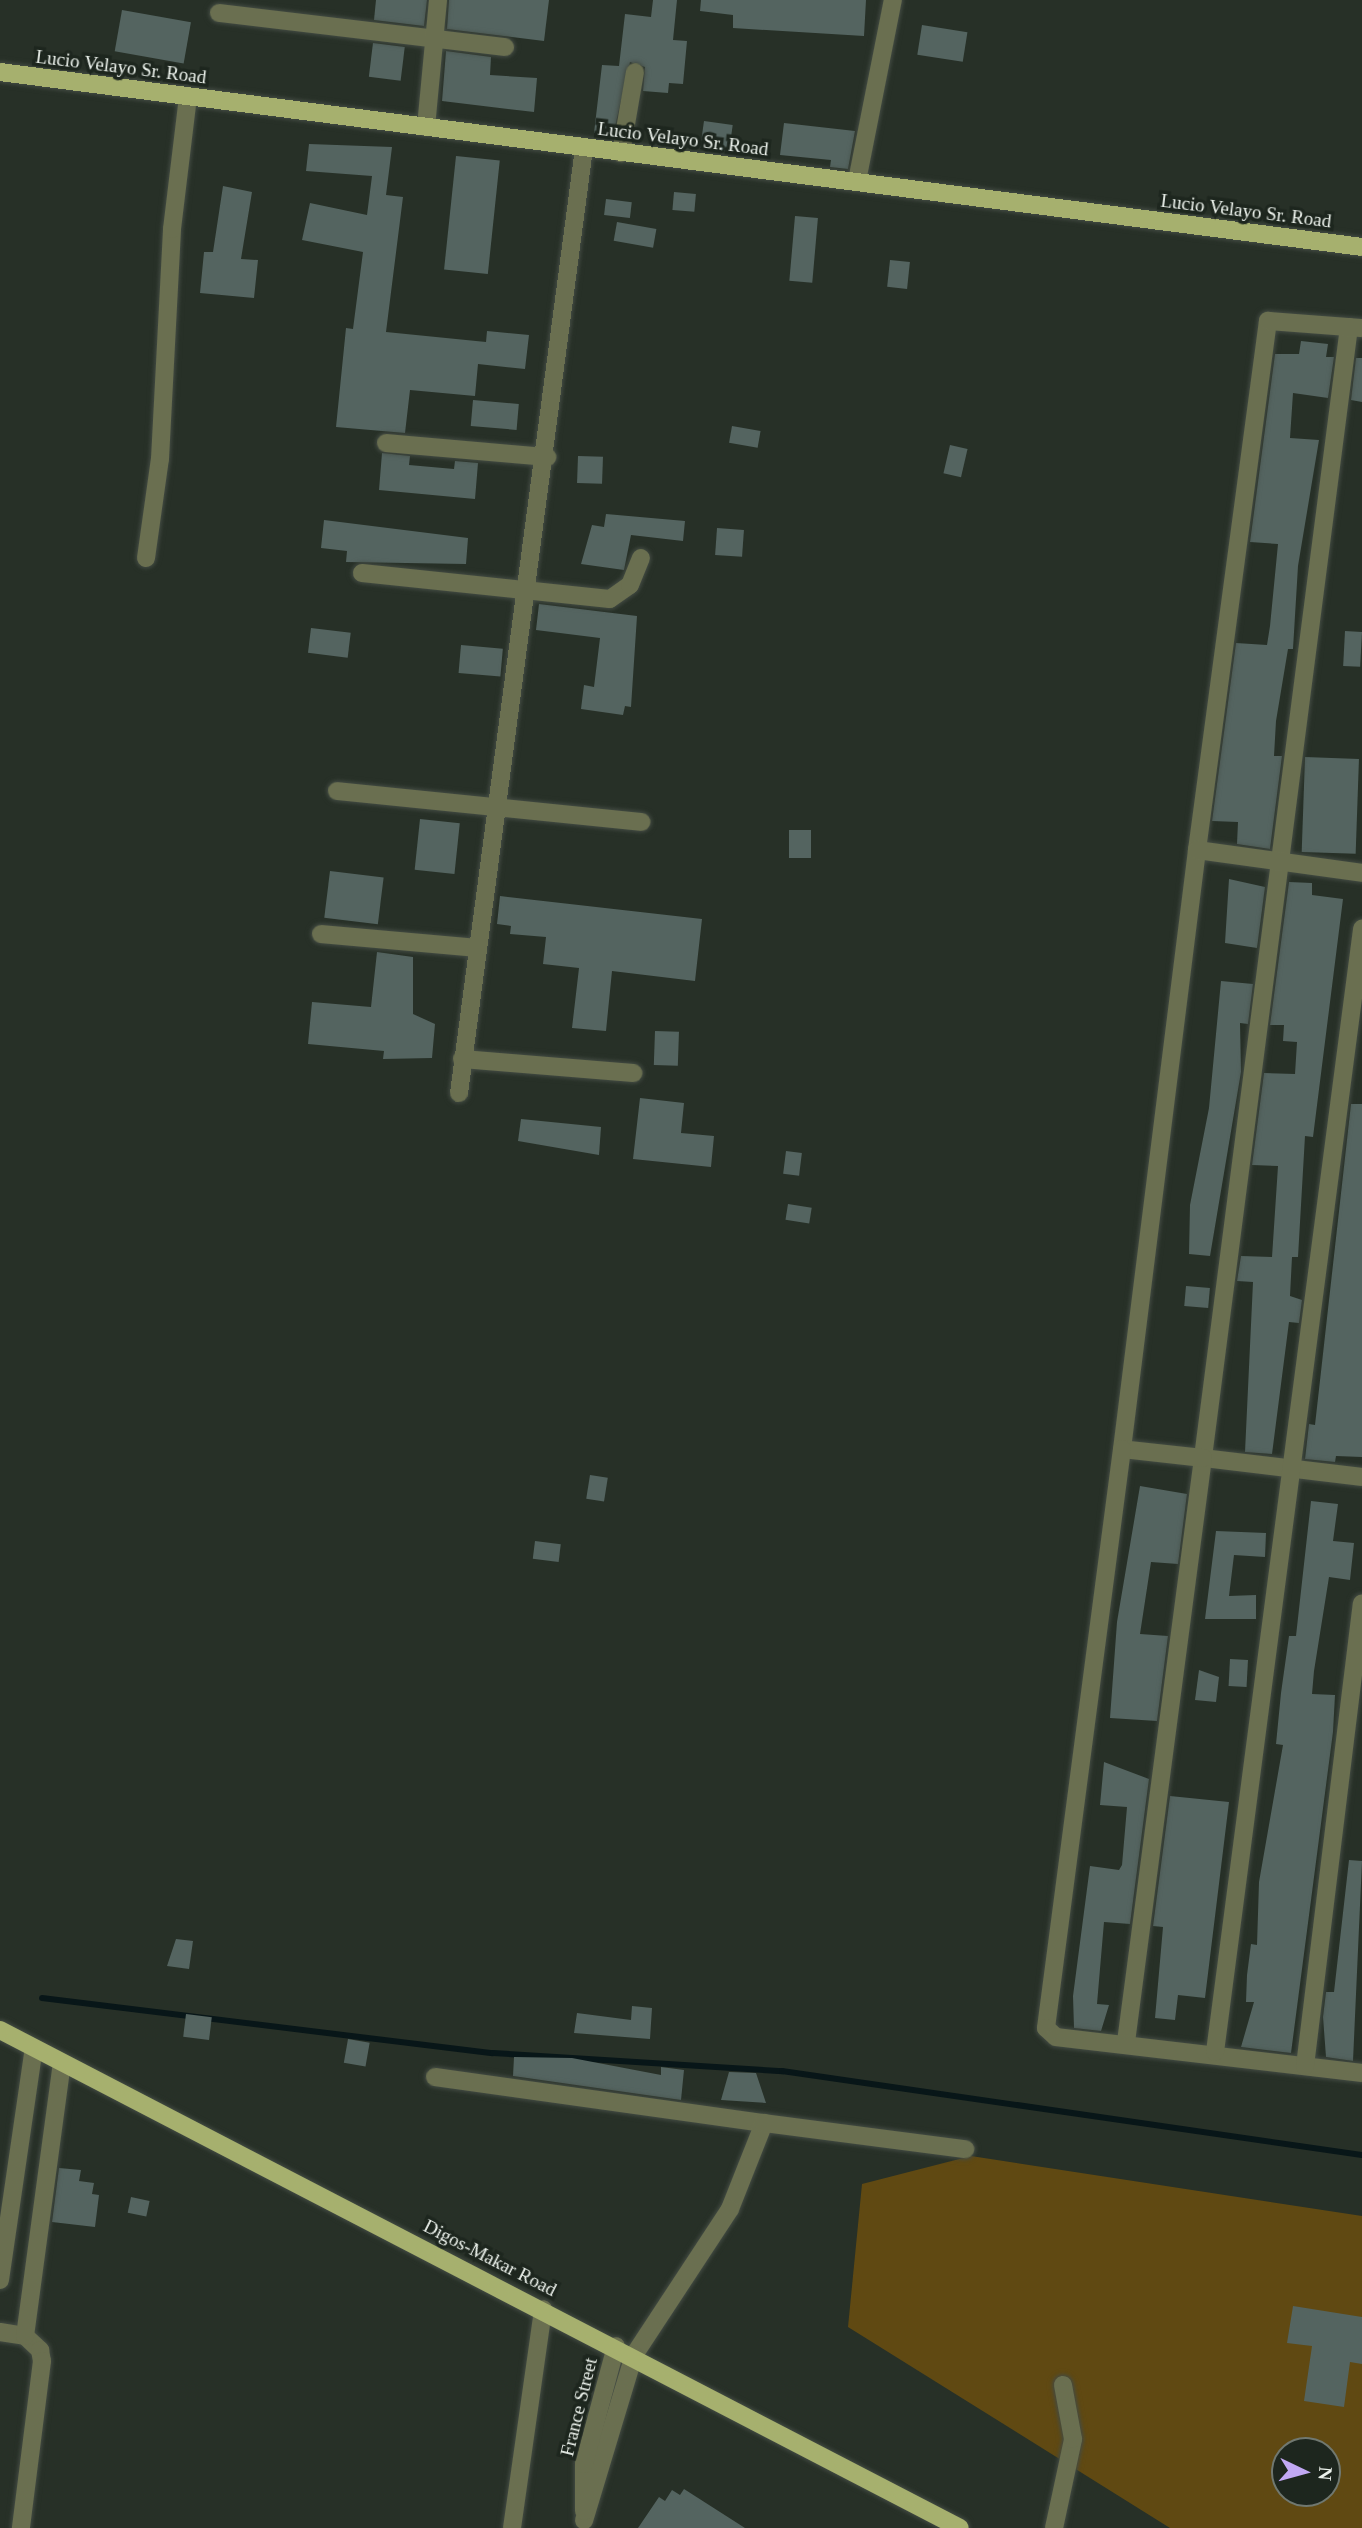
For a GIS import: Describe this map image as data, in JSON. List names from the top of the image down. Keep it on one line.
{"streets":{"main road":["Lucio Velayo Sr. Road","Digos-Makar Road"],"street":["France Street"]},"crossings":[["Digos-Makar Road","France Street"]],"north":"right"}
